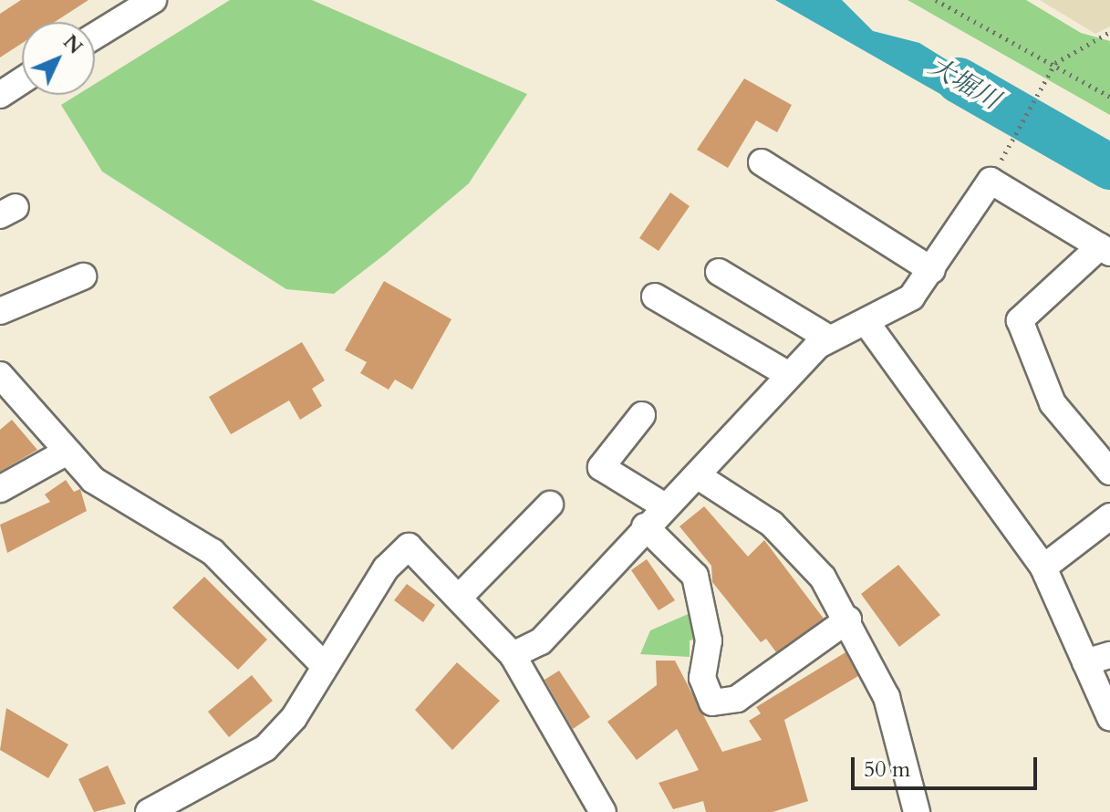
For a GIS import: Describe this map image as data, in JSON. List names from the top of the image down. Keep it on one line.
{"water":["大堀川"],"scale_bar":"50 m","north":"top right"}
